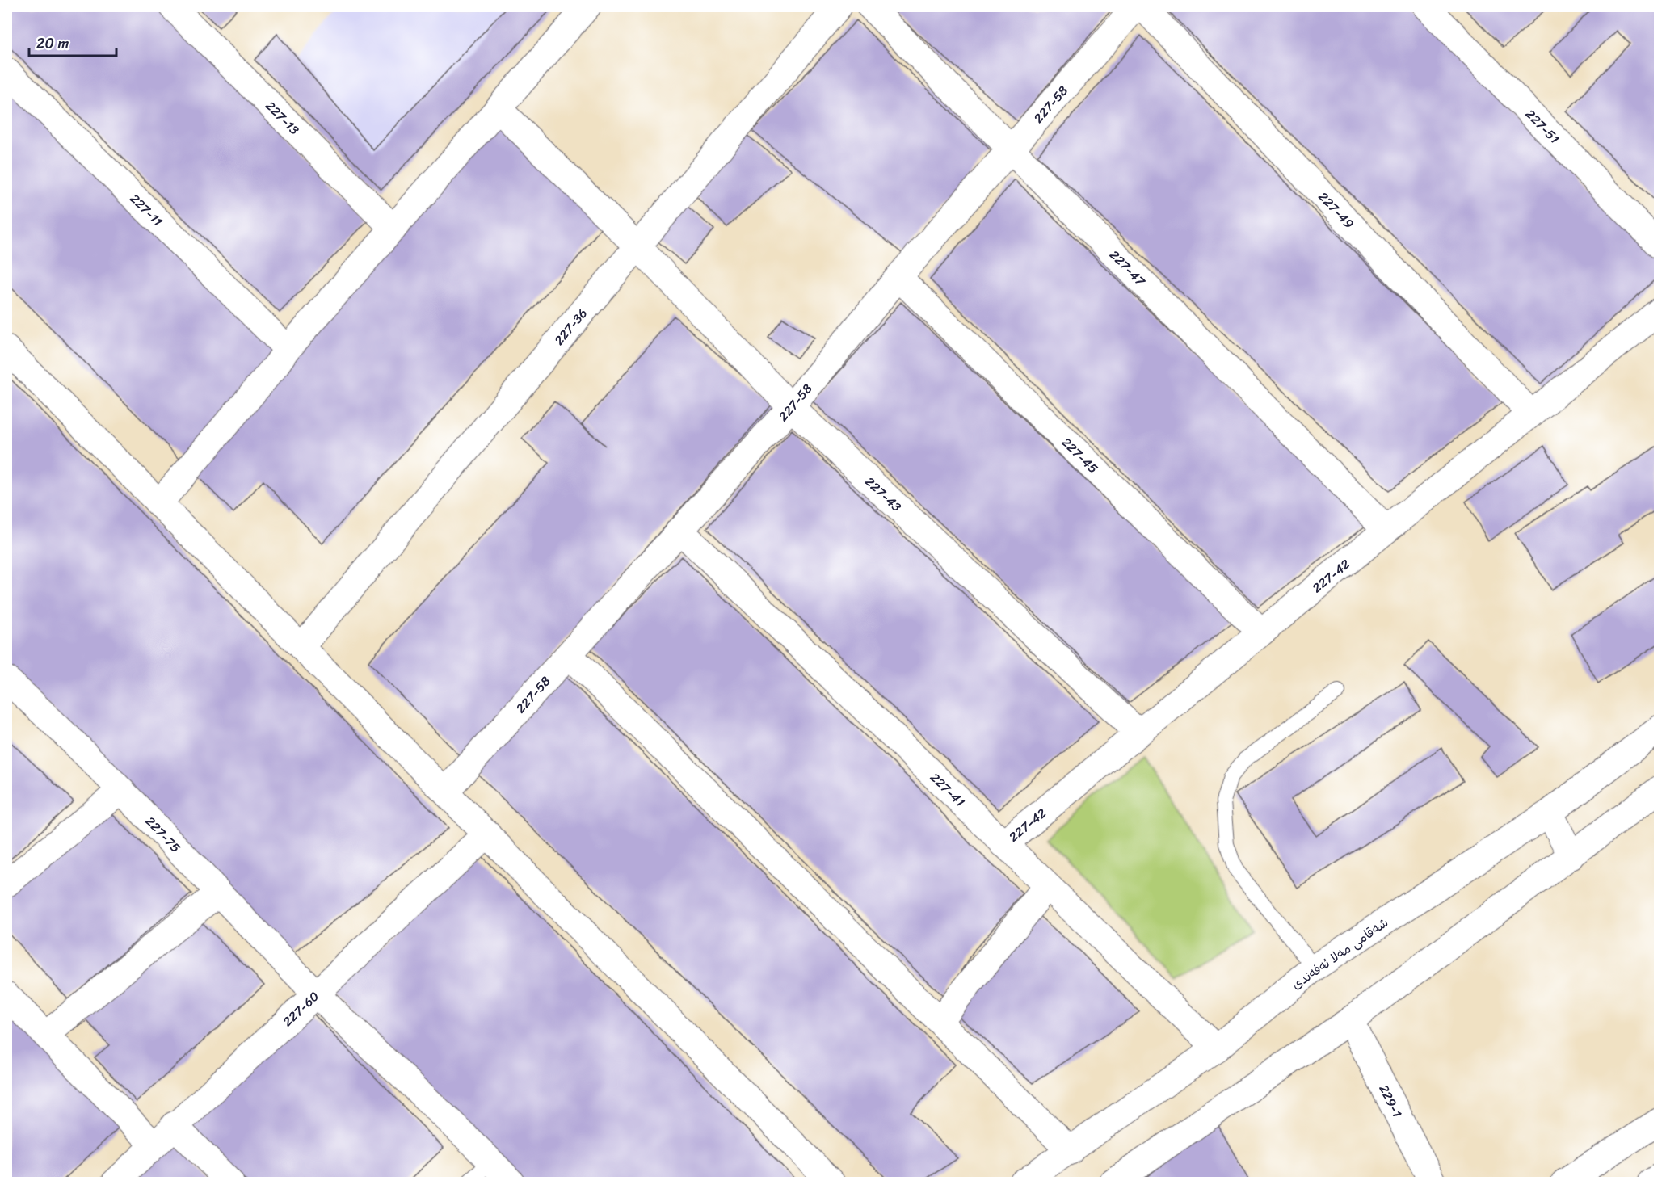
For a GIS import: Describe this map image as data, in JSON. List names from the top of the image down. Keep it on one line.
{"streets":{"street":["227-58","227-13","227-51","227-11","227-49","227-47","227-36","227-45","227-43","227-42","227-41","227-75","شەقامی مەلا ئەفەندی","227-60","229-1"]},"crossings":[["227-58","227-47"],["227-58","227-45"],["227-58","227-43"],["227-58","227-41"],["227-49","227-42"],["227-47","227-42"],["227-36","227-43"],["227-45","227-42"],["227-43","227-42"],["227-42","227-41"],["227-41","شەقامی مەلا ئەفەندی"],["227-75","227-60"]],"scale_bar":"20 m"}
